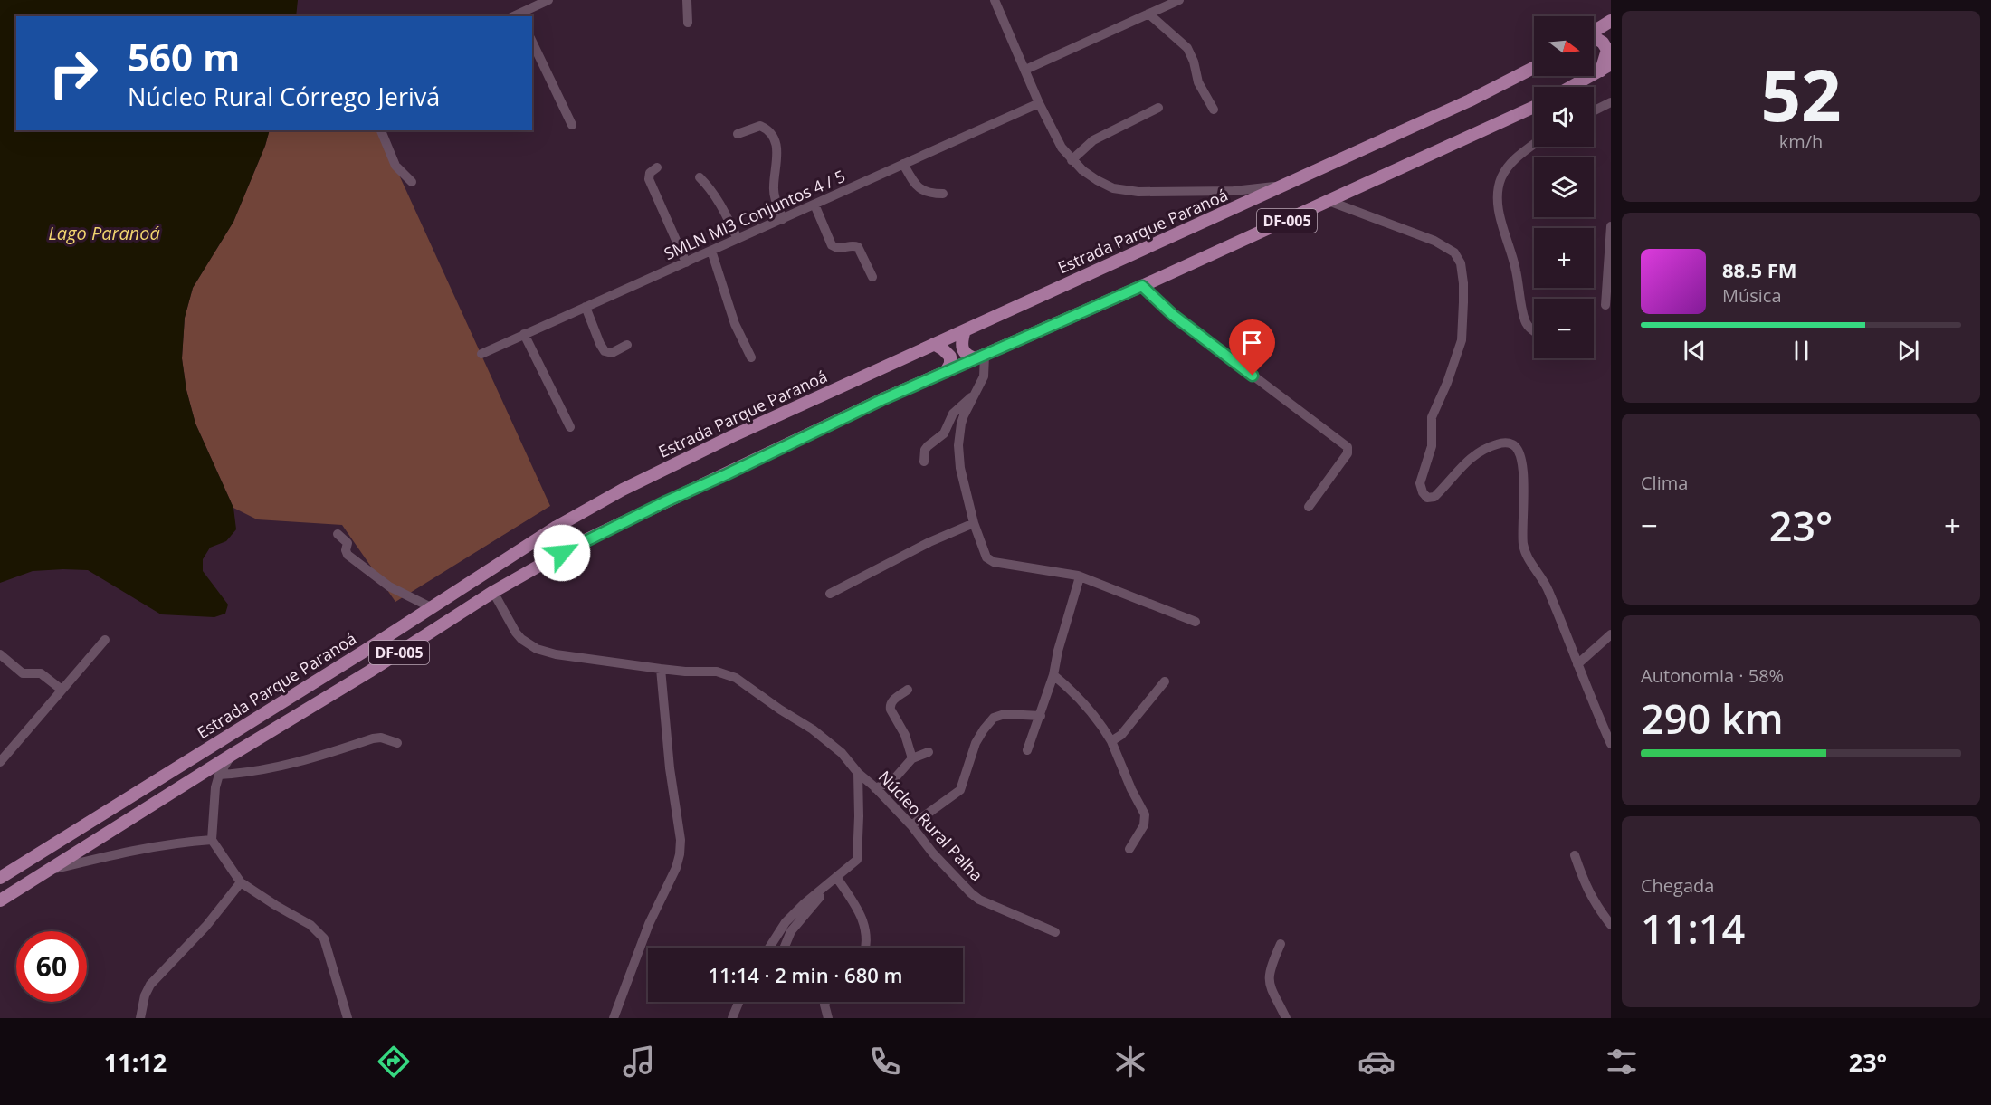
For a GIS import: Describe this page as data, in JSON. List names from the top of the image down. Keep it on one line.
{"streets":{"main road":["DF-005","Estrada Parque Paranoá"],"street":["SMLN MI3 Conjuntos 4 / 5","Núcleo Rural Palha"]},"water":["Lago Paranoá"],"north":"right","page":{"tile":[["52","km/h"],"Clima",["Autonomia · 58%","290 km"],["Chegada","11:14"]],"map_buttons":["+","−"],"turn":["560 m","Núcleo Rural Córrego Jerivá"],"song":["88.5 FM","Música"],"heat":["−","23°","+"],"limit":"60","trip":"11:14 · 2 min · 680 m","tabs":["11:12","23°"]}}
